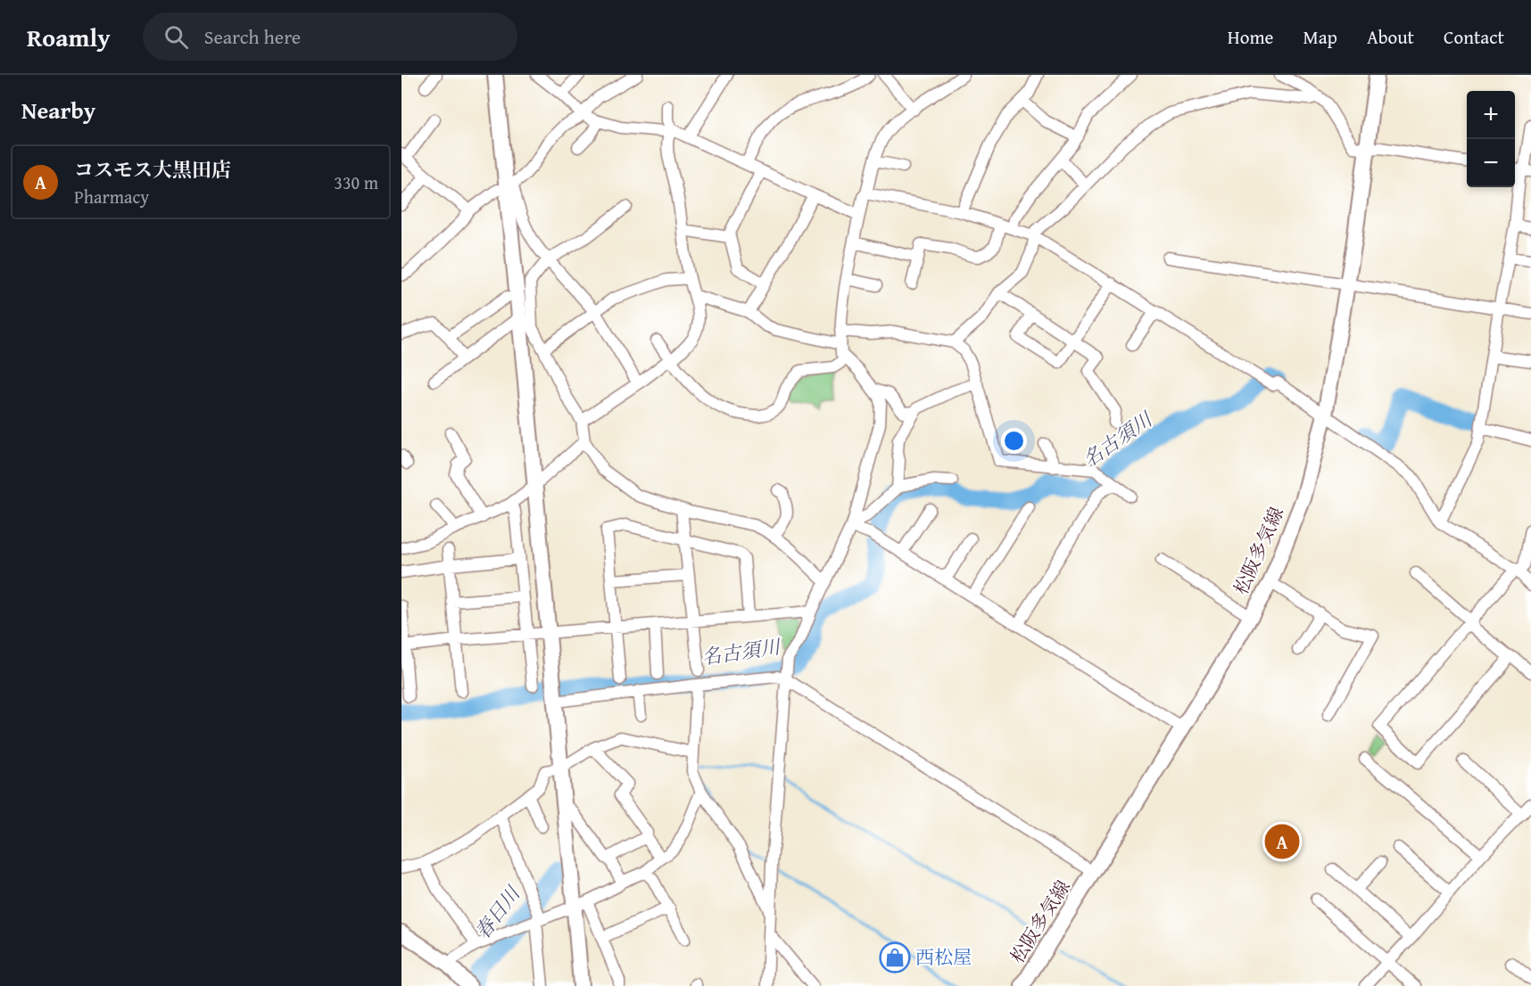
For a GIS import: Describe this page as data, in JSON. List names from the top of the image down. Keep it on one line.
{"streets":{"main road":["松阪多気線"]},"water":["名古須川","春日川"],"places":{"shop":["西松屋"]},"page":{"header":"Roamly","search":"Search here","nav":["Home","Map","About","Contact"],"heading":"Nearby","map_buttons":["+","−"],"list":[{"mark":"A","name":"コスモス大黒田店","note":"Pharmacy","value":"330 m"}],"pins":"A"}}
